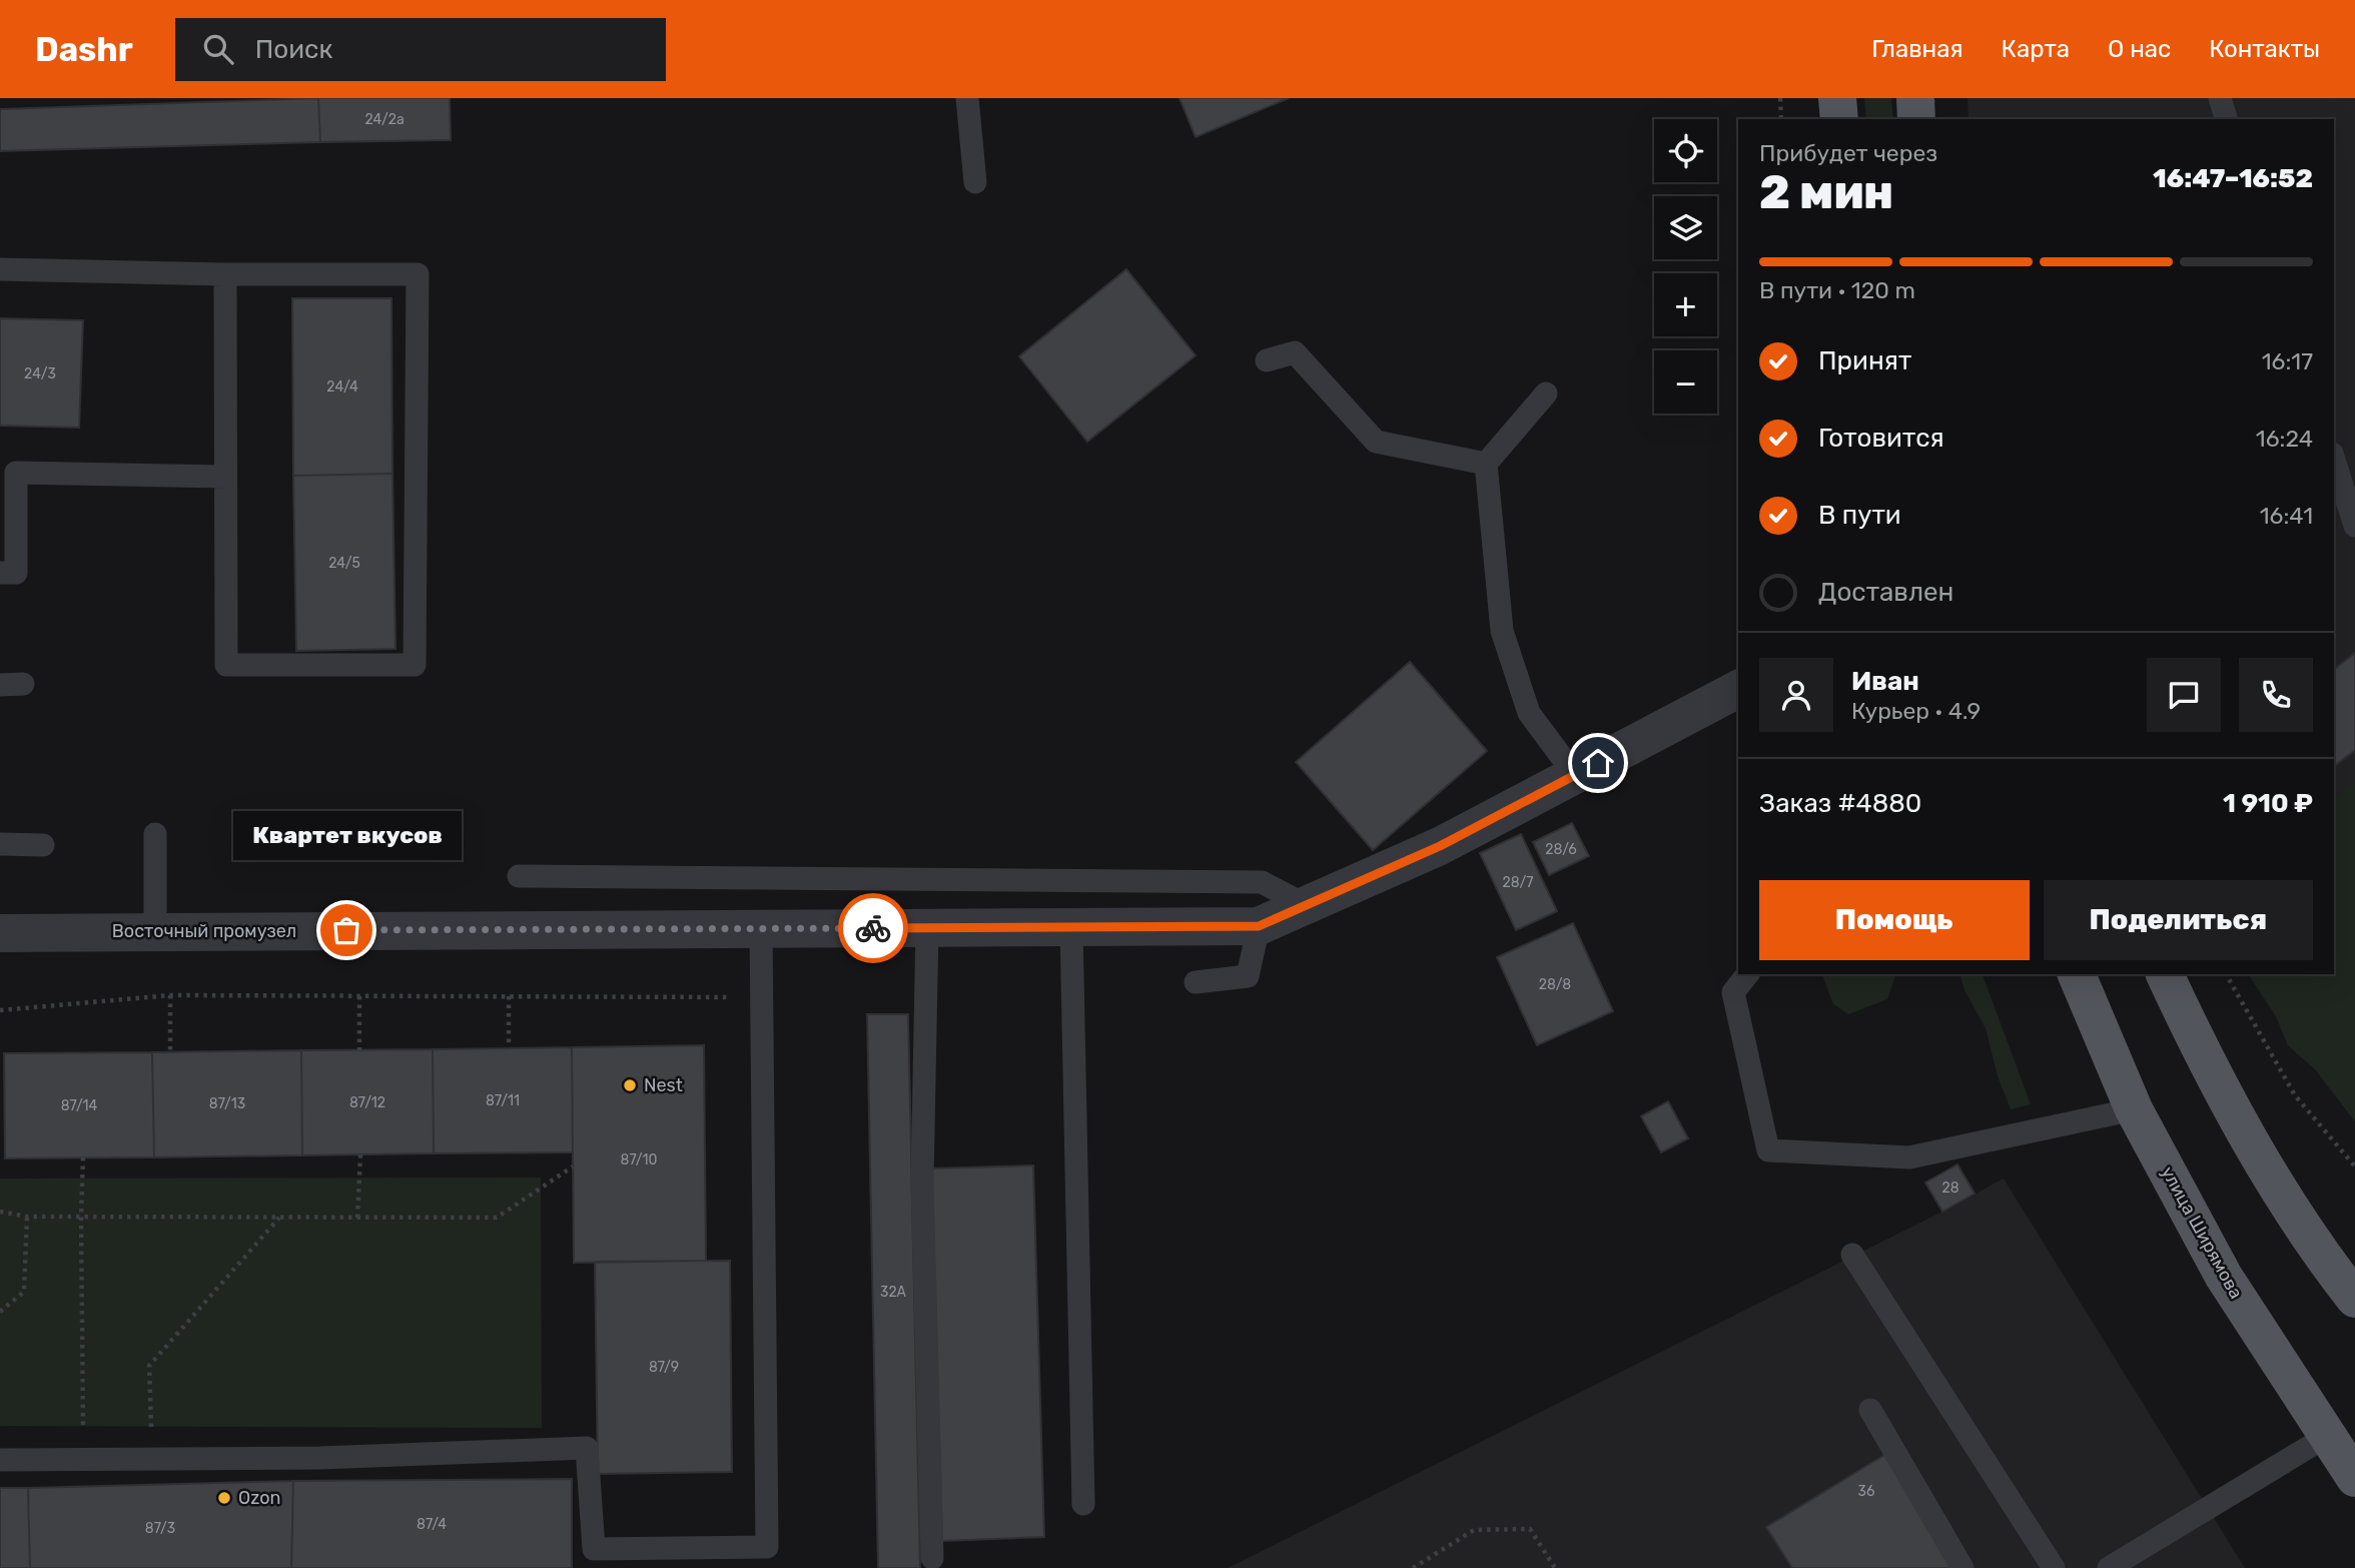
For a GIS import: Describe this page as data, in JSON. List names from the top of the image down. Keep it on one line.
{"streets":{"main road":["улица Ширямова"],"street":["Восточный промузел"]},"places":["Квартет вкусов","Nest","Ozon"],"house_numbers":["24/2а","24/3","24/4","24/5","28/6","28/7","28/8","87/11","87/12","87/13","87/14","87/10","28","32А","87/9","36","87/4","87/3"],"page":{"header":"Dashr","search":"Поиск","nav":["Главная","Карта","О нас","Контакты"],"map_buttons":["+","−"],"heading":["2 мин","Прибудет через","16:47–16:52"],"panel":["Иван","Курьер · 4.9","Заказ #4880","1 910 ₽"],"bar":"В пути · 120 m","list":[["Принят","16:17"],["Готовится","16:24"],["В пути","16:41"],"Доставлен"],"bubble":"Квартет вкусов","buttons":["Помощь","Поделиться"]}}
